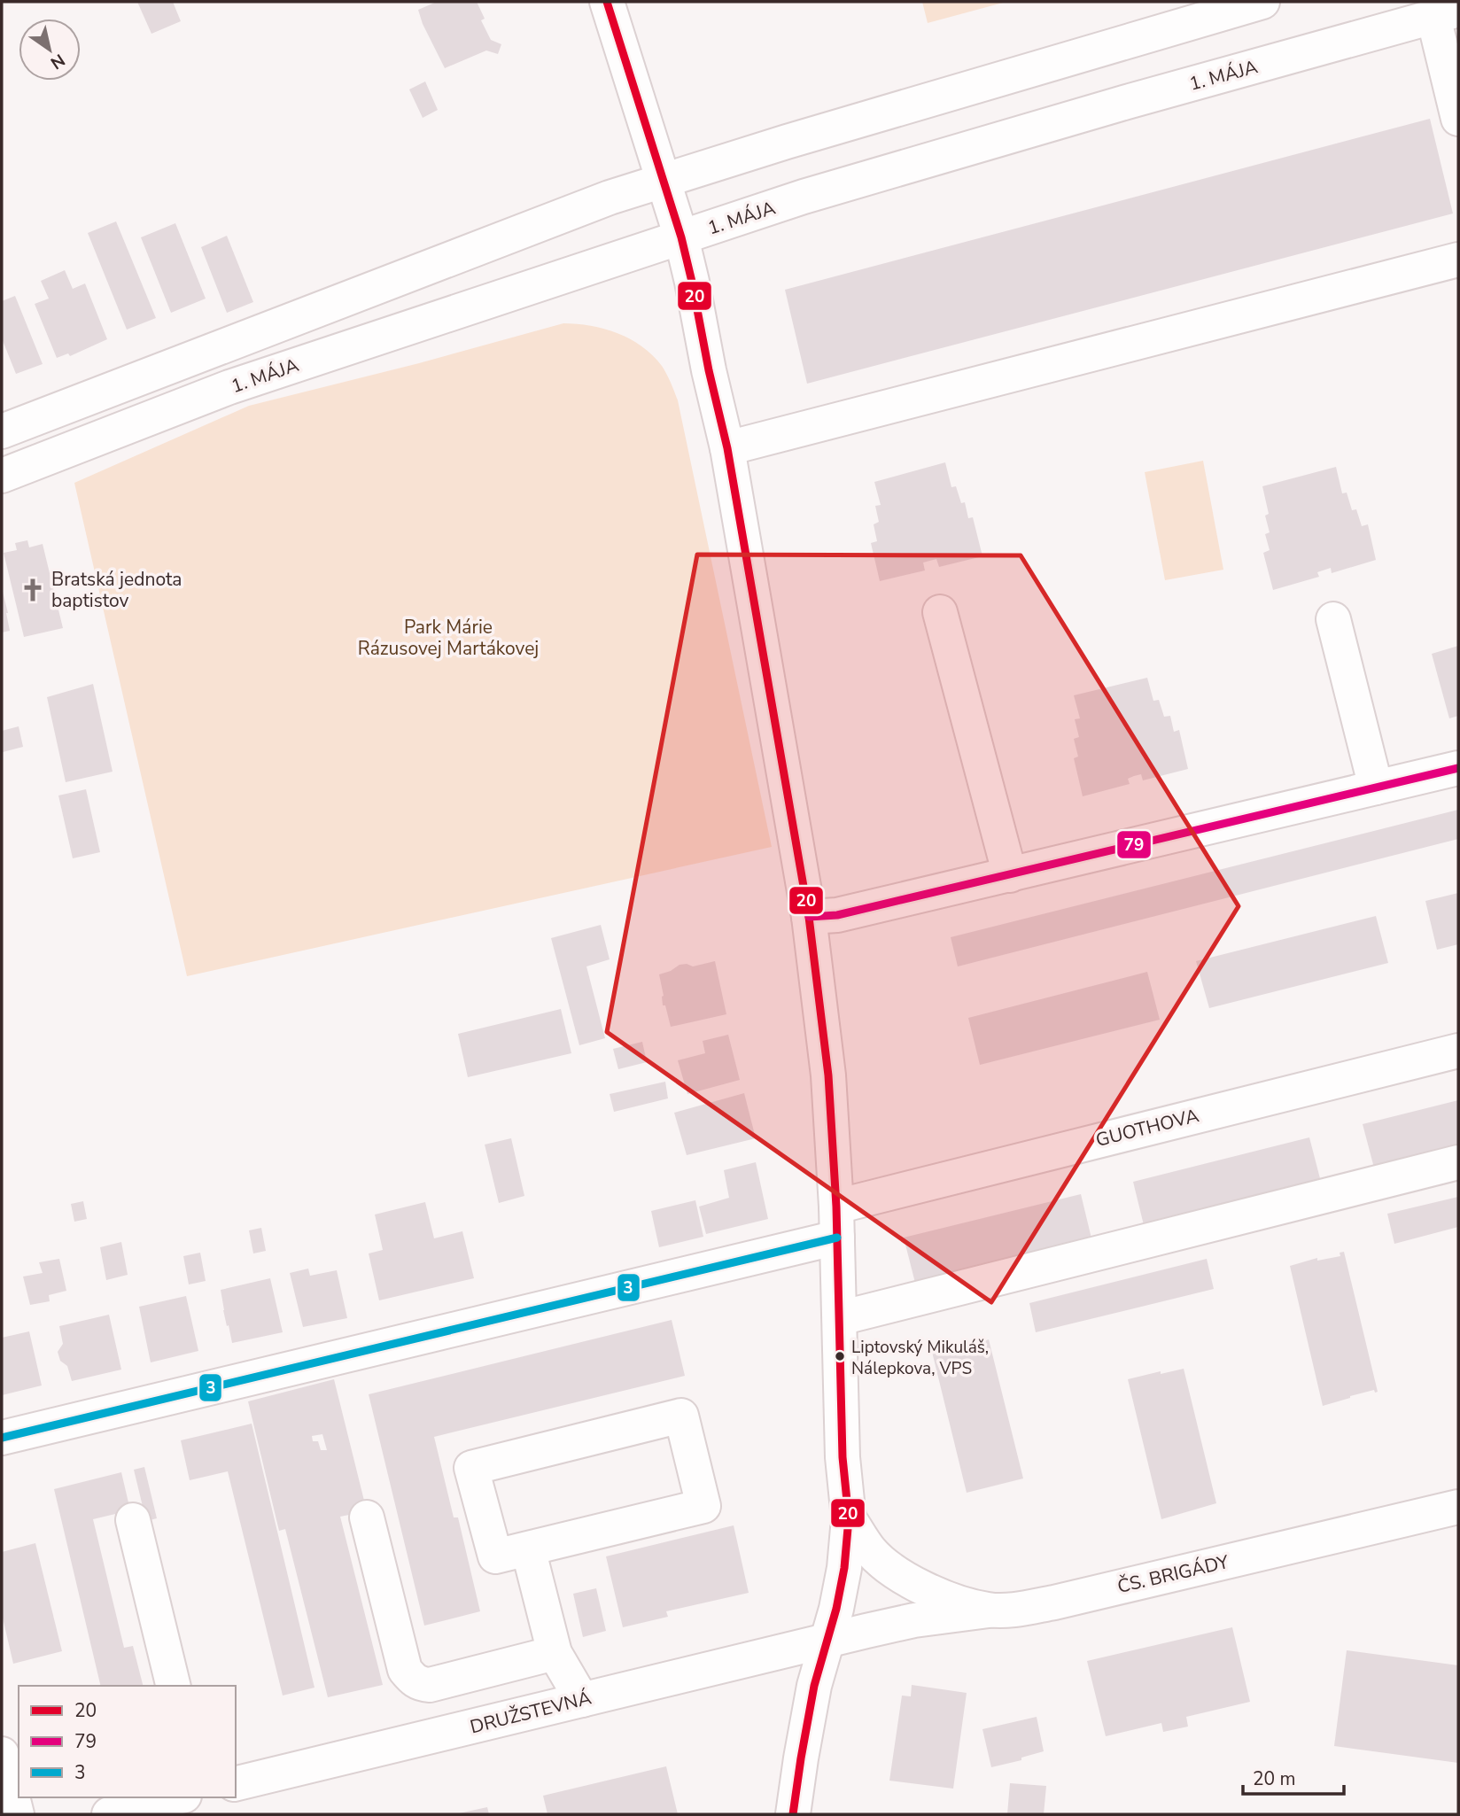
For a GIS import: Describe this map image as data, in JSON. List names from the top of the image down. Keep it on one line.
{"streets":{"street":["1. MÁJA","GUOTHOVA","ČS. BRIGÁDY","DRUŽSTEVNÁ"]},"crossings":[["ČS. BRIGÁDY","DRUŽSTEVNÁ"]],"parks":["Park Márie Rázusovej Martákovej"],"places":{"church":["Bratská jednota baptistov"],"other":["Liptovský Mikuláš, Nálepkova, VPS"]},"lines":["transit line 20","transit line 79","transit line 3"],"legend":["20","79","3"],"scale_bar":"20 m","north":"bottom right"}
